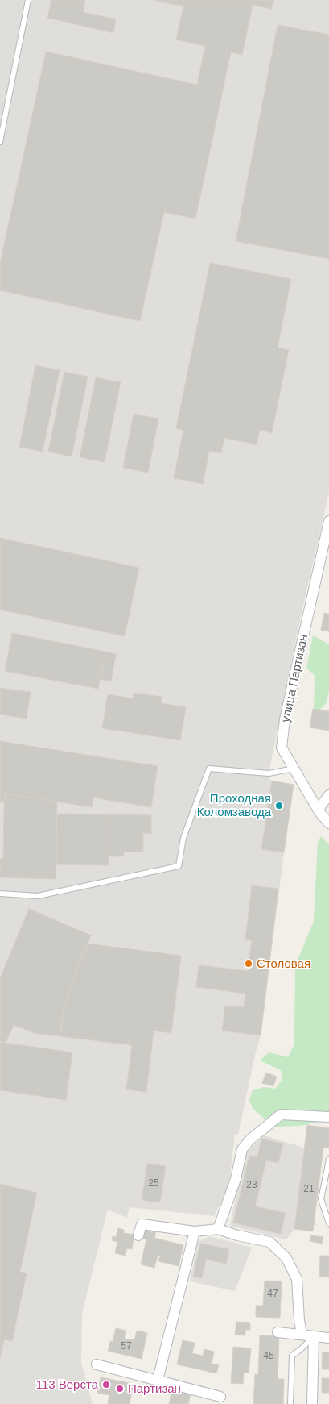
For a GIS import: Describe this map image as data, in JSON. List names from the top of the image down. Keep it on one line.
{"streets":{"street":["улица Партизан"]},"places":["Проходная Коломзавода","Столовая","113 Верста","Партизан"],"house_numbers":["25","23","21","47","57","45"]}
